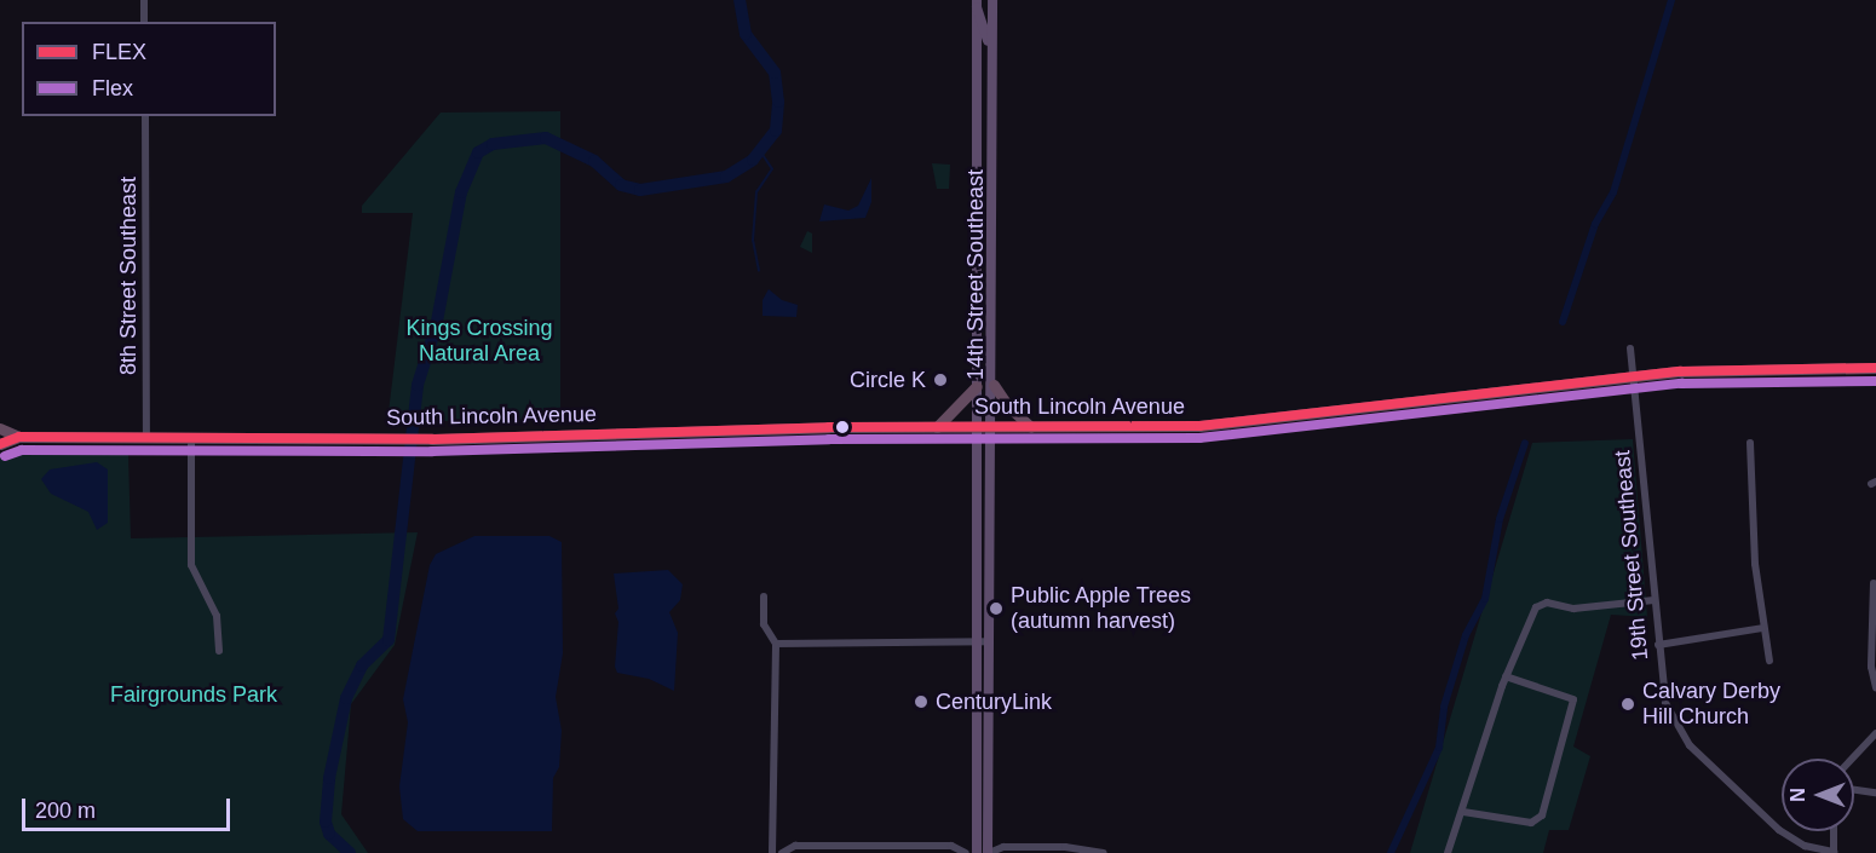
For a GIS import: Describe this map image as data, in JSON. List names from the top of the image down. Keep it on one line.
{"streets":{"highway":["South Lincoln Avenue"],"main road":["14th Street Southeast"],"street":["8th Street Southeast","19th Street Southeast"]},"crossings":[["14th Street Southeast","South Lincoln Avenue"],["8th Street Southeast","South Lincoln Avenue"],["South Lincoln Avenue","19th Street Southeast"]],"parks":["Kings Crossing Natural Area","Fairgrounds Park"],"places":["Circle K","Public Apple Trees (autumn harvest)","CenturyLink","Calvary Derby Hill Church"],"lines":["transit line FLEX","transit line Flex"],"legend":["FLEX","Flex"],"scale_bar":"200 m","north":"left"}
